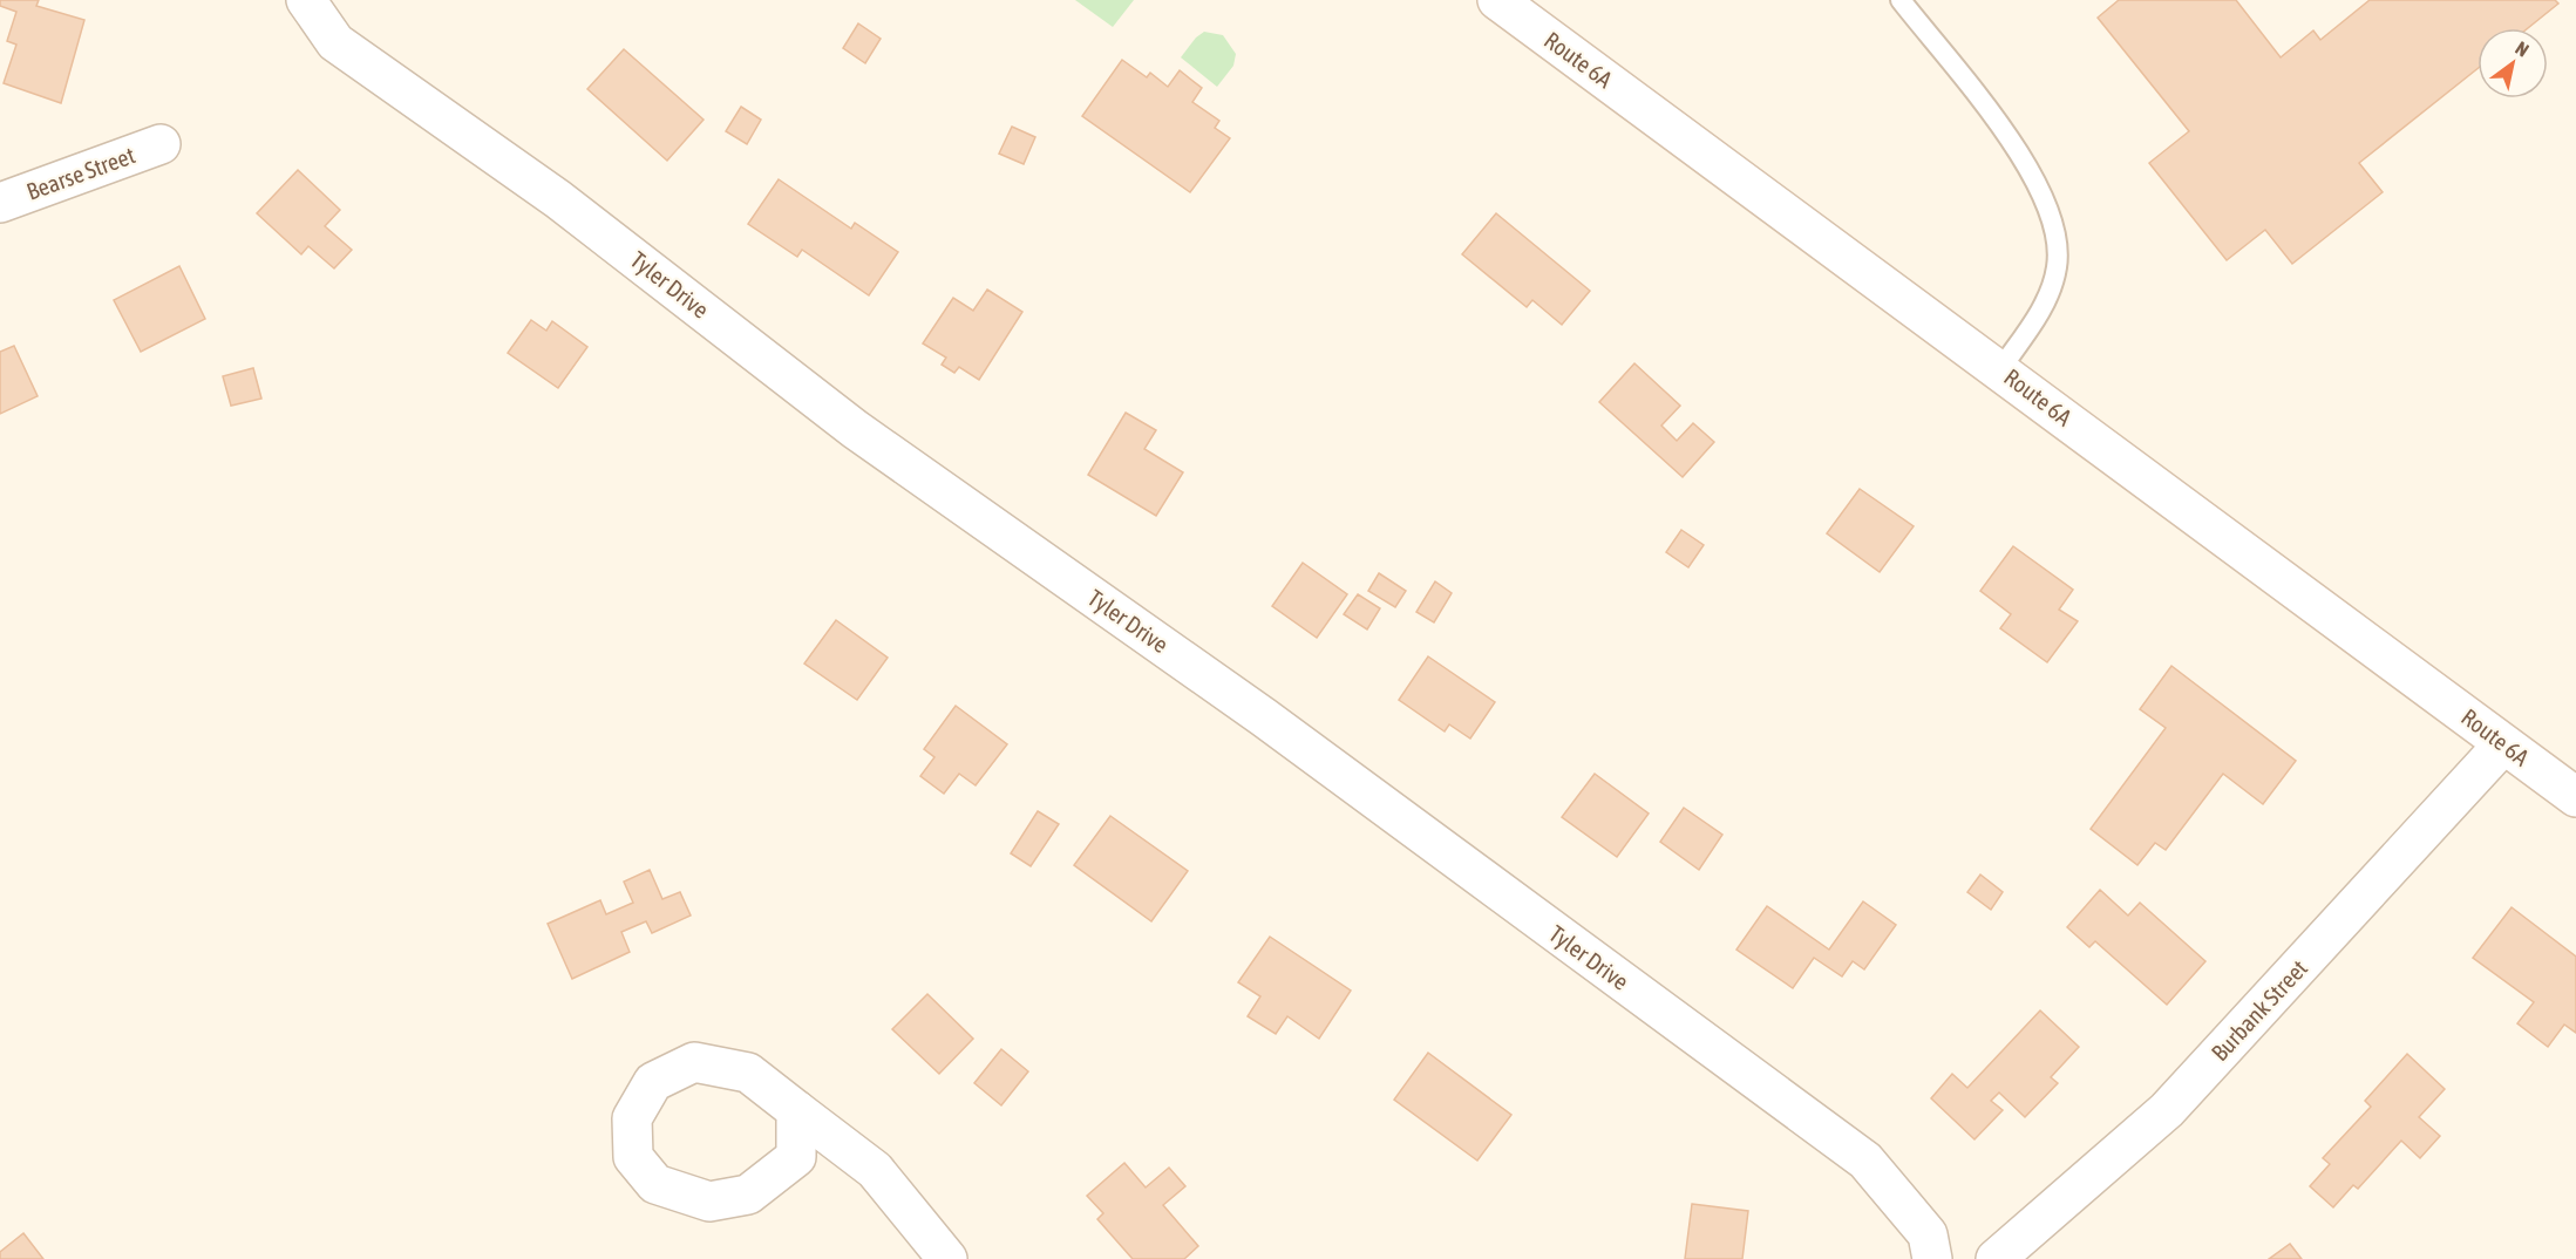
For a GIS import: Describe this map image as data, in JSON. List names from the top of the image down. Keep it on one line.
{"streets":{"street":["Route 6A","Bearse Street","Tyler Drive","Burbank Street"]},"crossings":[["Route 6A","Burbank Street"]],"north":"top right"}
